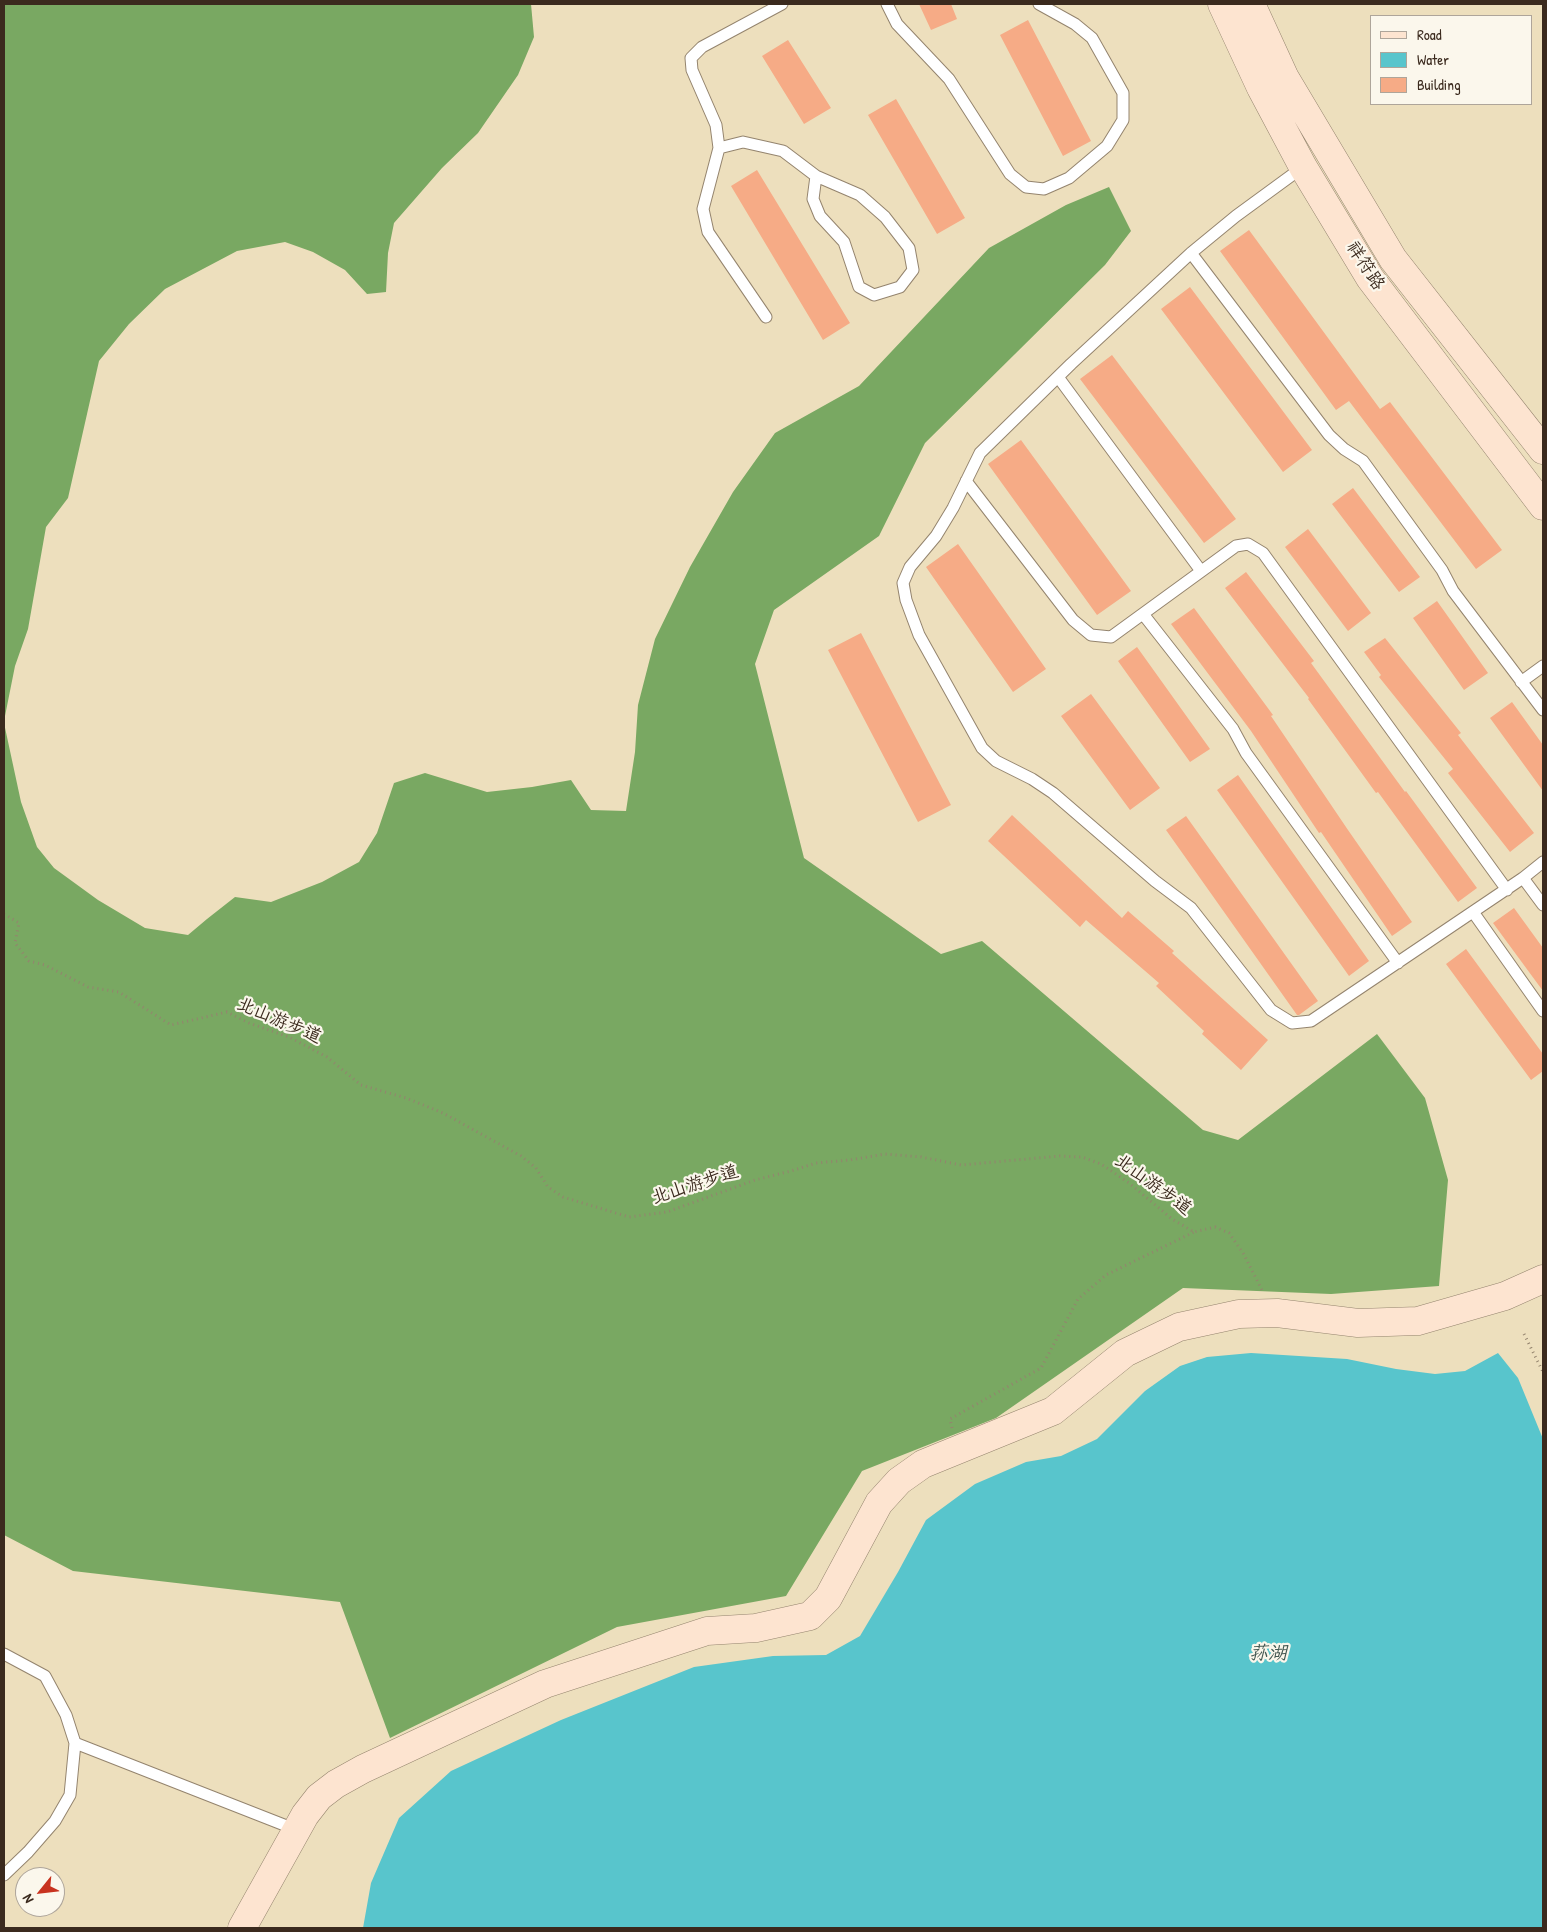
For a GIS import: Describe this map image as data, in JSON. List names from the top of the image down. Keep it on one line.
{"streets":{"main road":["祥符路"],"path":["北山游步道"]},"water":["荪湖"],"legend":["Road","Water","Building"],"north":"bottom left"}
